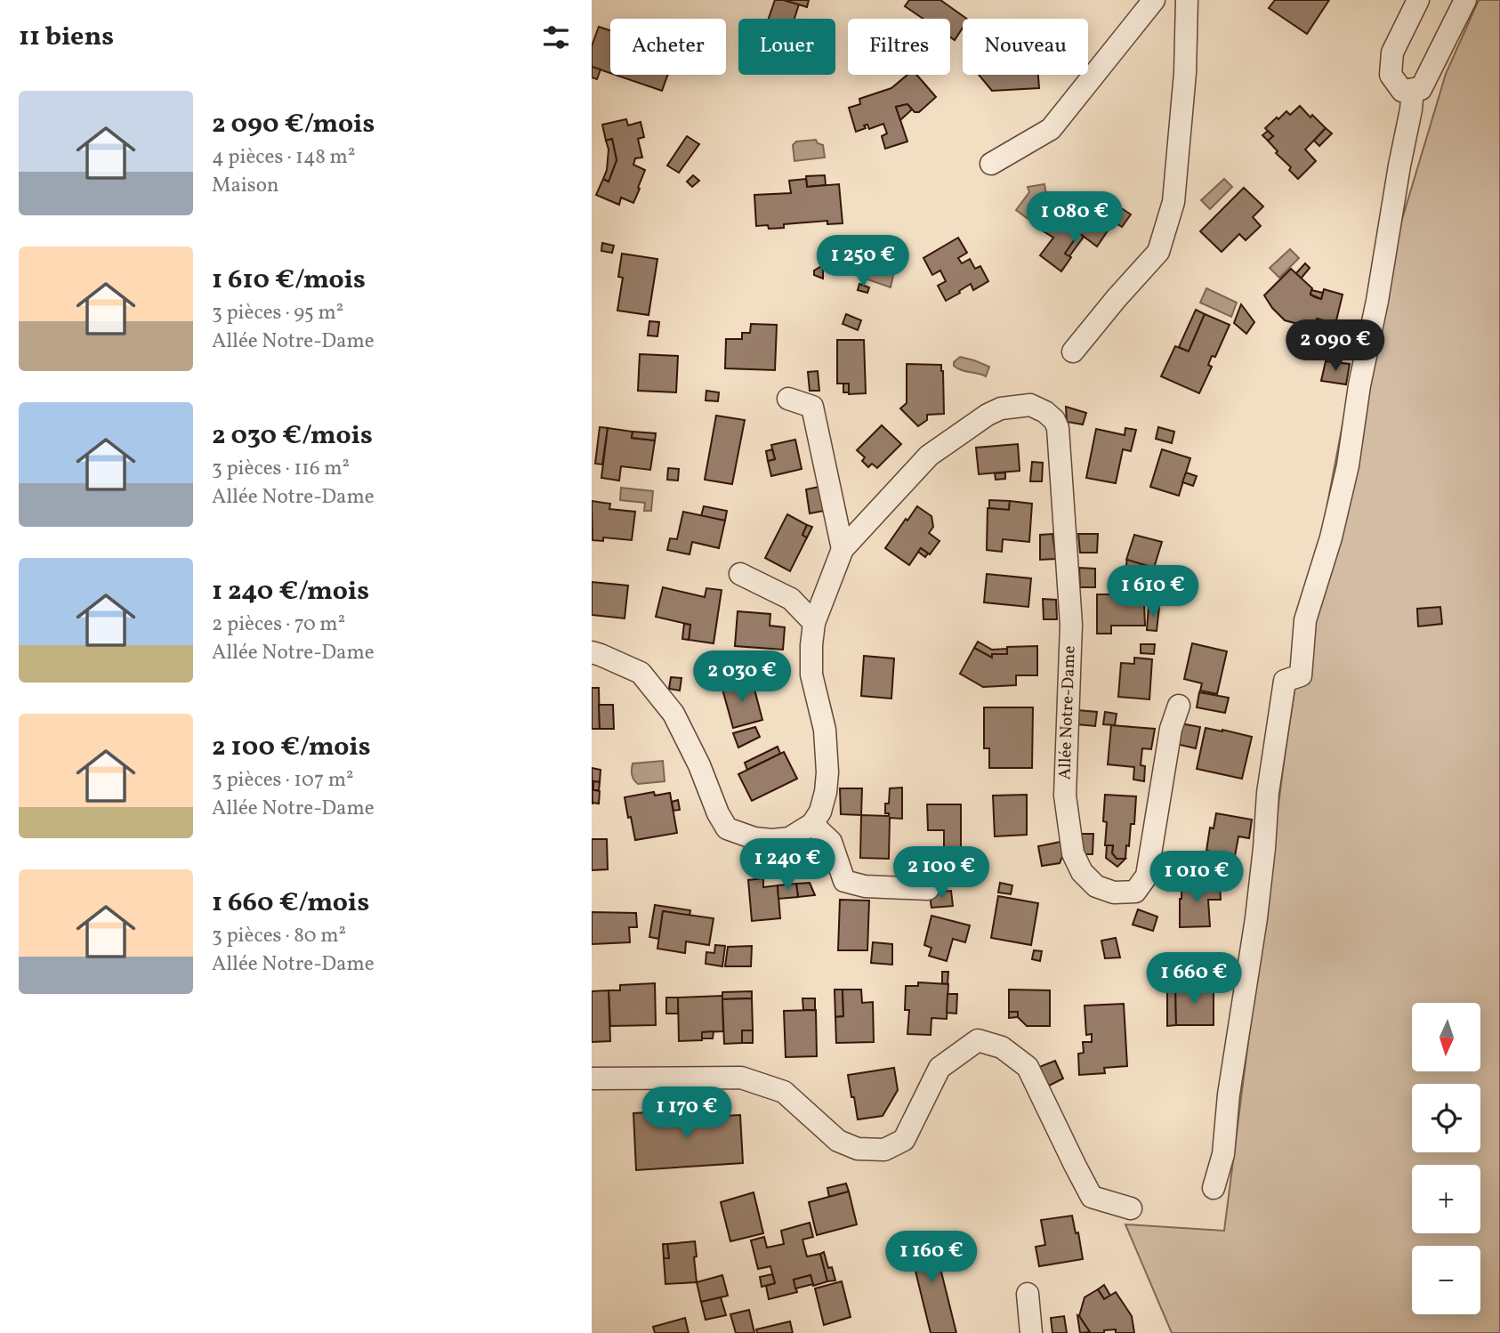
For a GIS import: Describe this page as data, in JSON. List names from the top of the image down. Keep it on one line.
{"streets":{"street":["Allée Notre-Dame"]},"north":"bottom","page":{"heading":"11 biens","chip":["Acheter","Louer","Filtres","Nouveau"],"list":[{"name":"2 090 €/mois","note":"4 pièces · 148 m² · Maison"},{"name":"1 610 €/mois","note":"3 pièces · 95 m² · Allée Notre-Dame"},{"name":"2 030 €/mois","note":"3 pièces · 116 m² · Allée Notre-Dame"},{"name":"1 240 €/mois","note":"2 pièces · 70 m² · Allée Notre-Dame"},{"name":"2 100 €/mois","note":"3 pièces · 107 m² · Allée Notre-Dame"},{"name":"1 660 €/mois","note":"3 pièces · 80 m² · Allée Notre-Dame"}],"price":["1 080 €","1 250 €","2 090 €","1 610 €","2 030 €","1 240 €","2 100 €","1 010 €","1 660 €","1 170 €","1 160 €"],"map_buttons":["+","−"]}}
